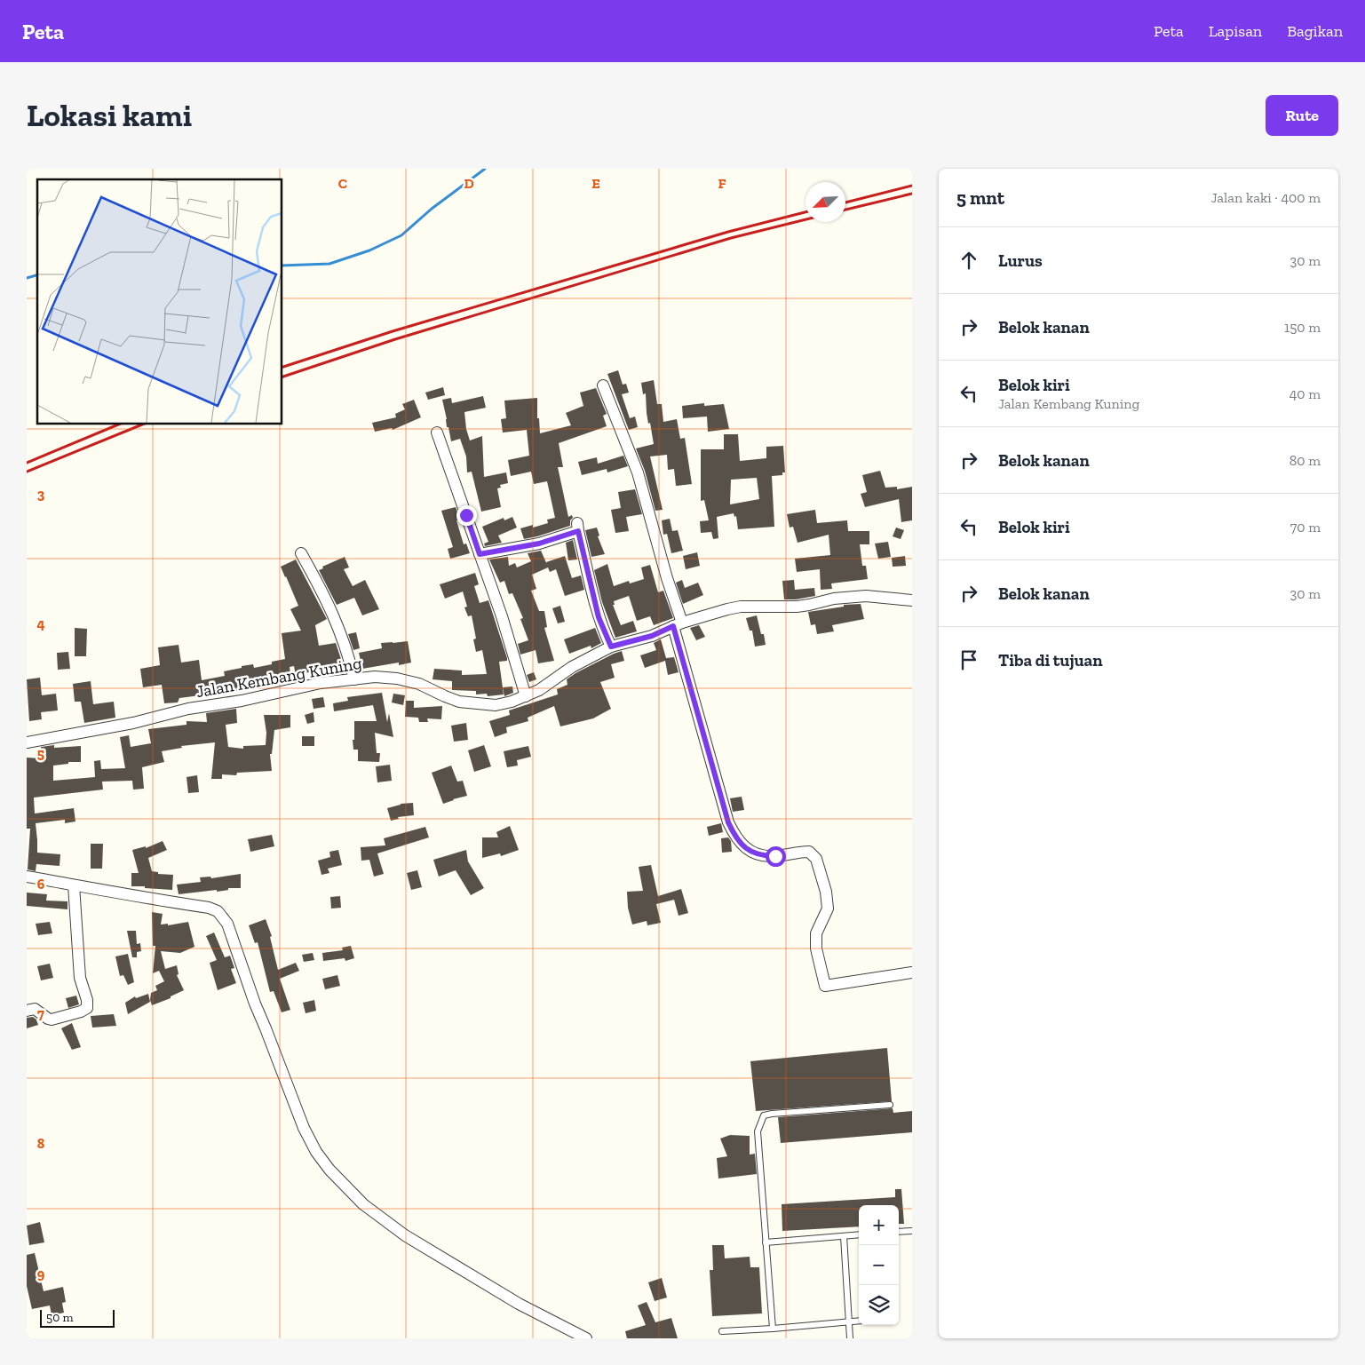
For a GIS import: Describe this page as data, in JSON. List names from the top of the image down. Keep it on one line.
{"streets":{"street":["Jalan Kembang Kuning"]},"scale_bar":"50 m","north":"bottom left","page":{"header":"Peta","nav":["Peta","Lapisan","Bagikan"],"buttons":"Rute","title":"Lokasi kami","heading":["5 mnt","Jalan kaki · 400 m"],"list":[["Lurus","30 m"],["Belok kanan","150 m"],["Belok kiri","Jalan Kembang Kuning","40 m"],["Belok kanan","80 m"],["Belok kiri","70 m"],["Belok kanan","30 m"],"Tiba di tujuan"],"map_buttons":["+","−"],"scale":"50 m"},"grid":{"columns":["C","D","E","F"],"rows":["3","4","5","6","7","8","9"]}}
